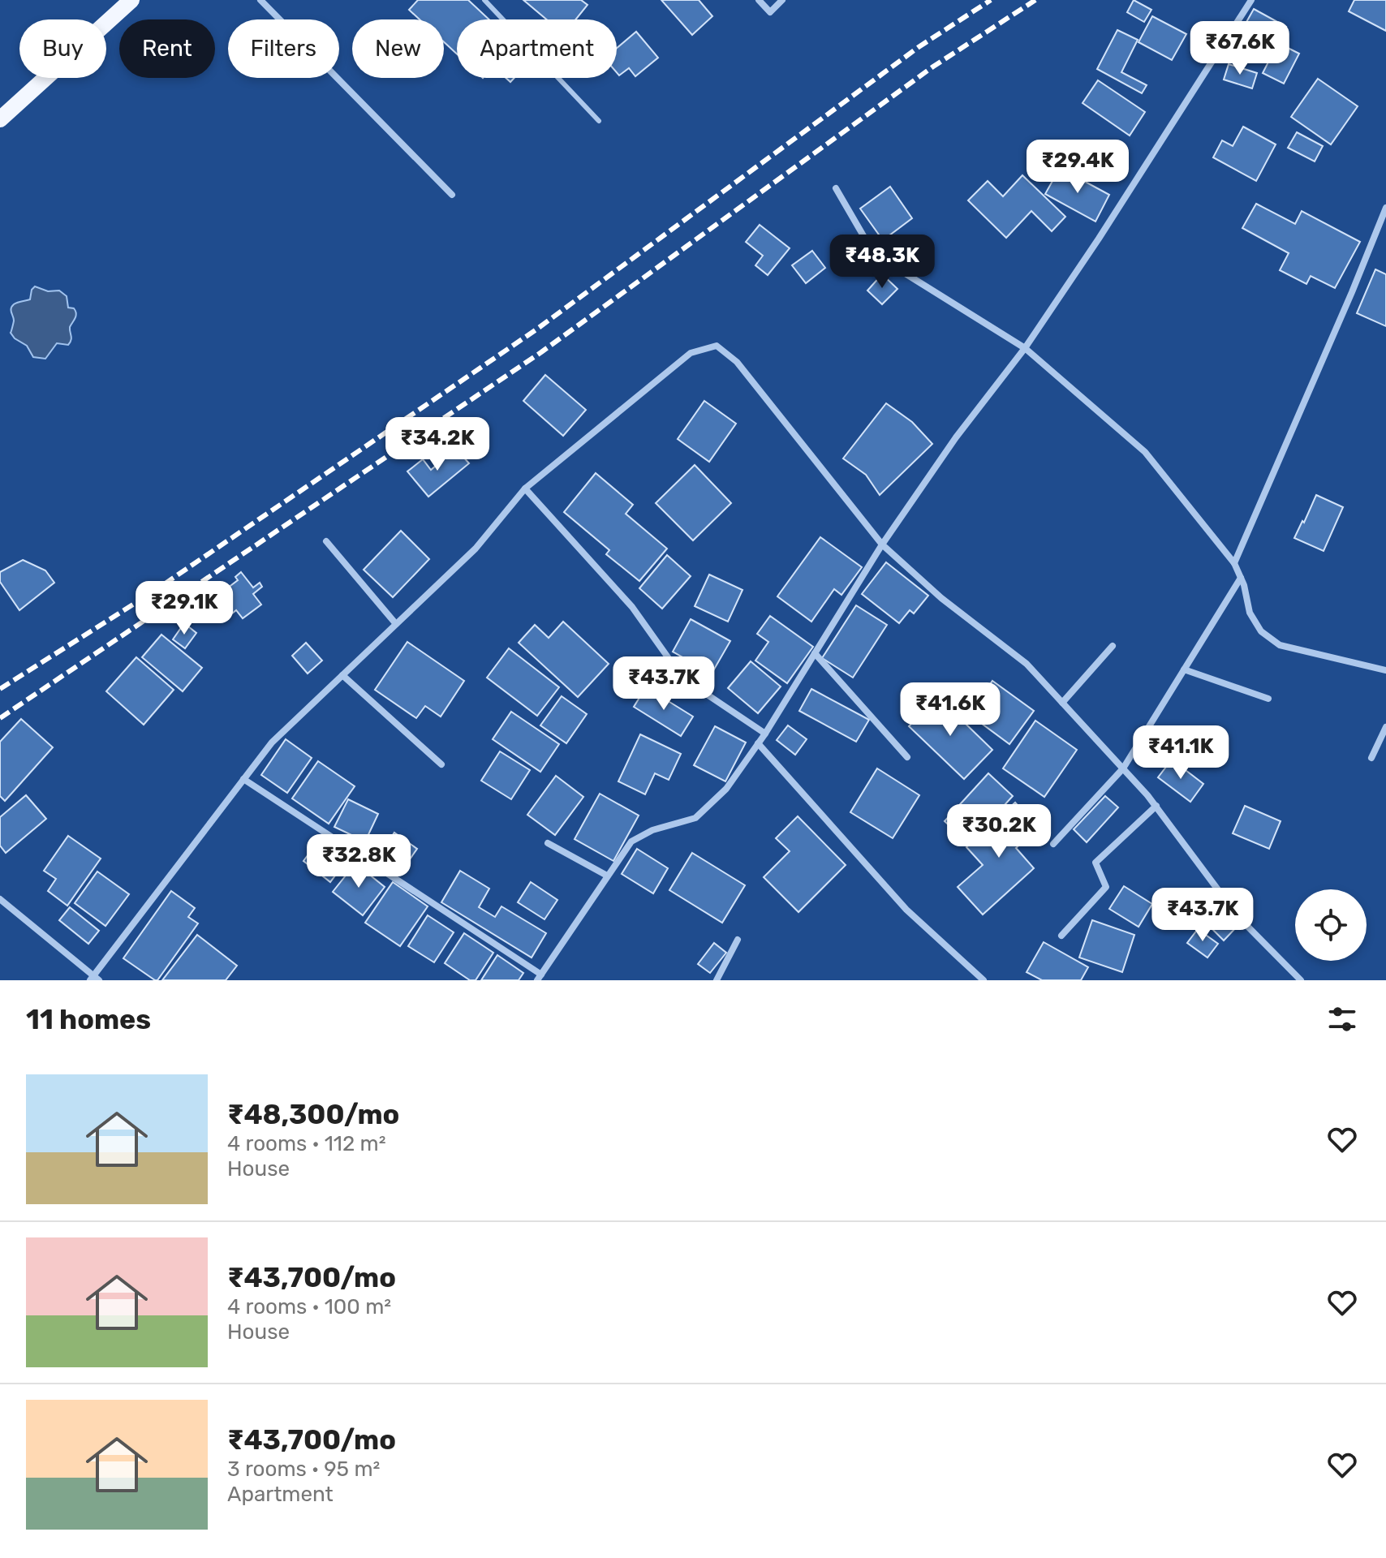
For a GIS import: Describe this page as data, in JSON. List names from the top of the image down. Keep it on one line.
{"page":{"chip":["Buy","Rent","Filters","New","Apartment"],"price":["₹67.6K","₹29.4K","₹48.3K","₹34.2K","₹29.1K","₹43.7K","₹41.6K","₹41.1K","₹30.2K","₹32.8K","₹43.7K"],"heading":"11 homes","list":[{"name":"₹48,300/mo","note":"4 rooms · 112 m² · House"},{"name":"₹43,700/mo","note":"4 rooms · 100 m² · House"},{"name":"₹43,700/mo","note":"3 rooms · 95 m² · Apartment"}]}}
